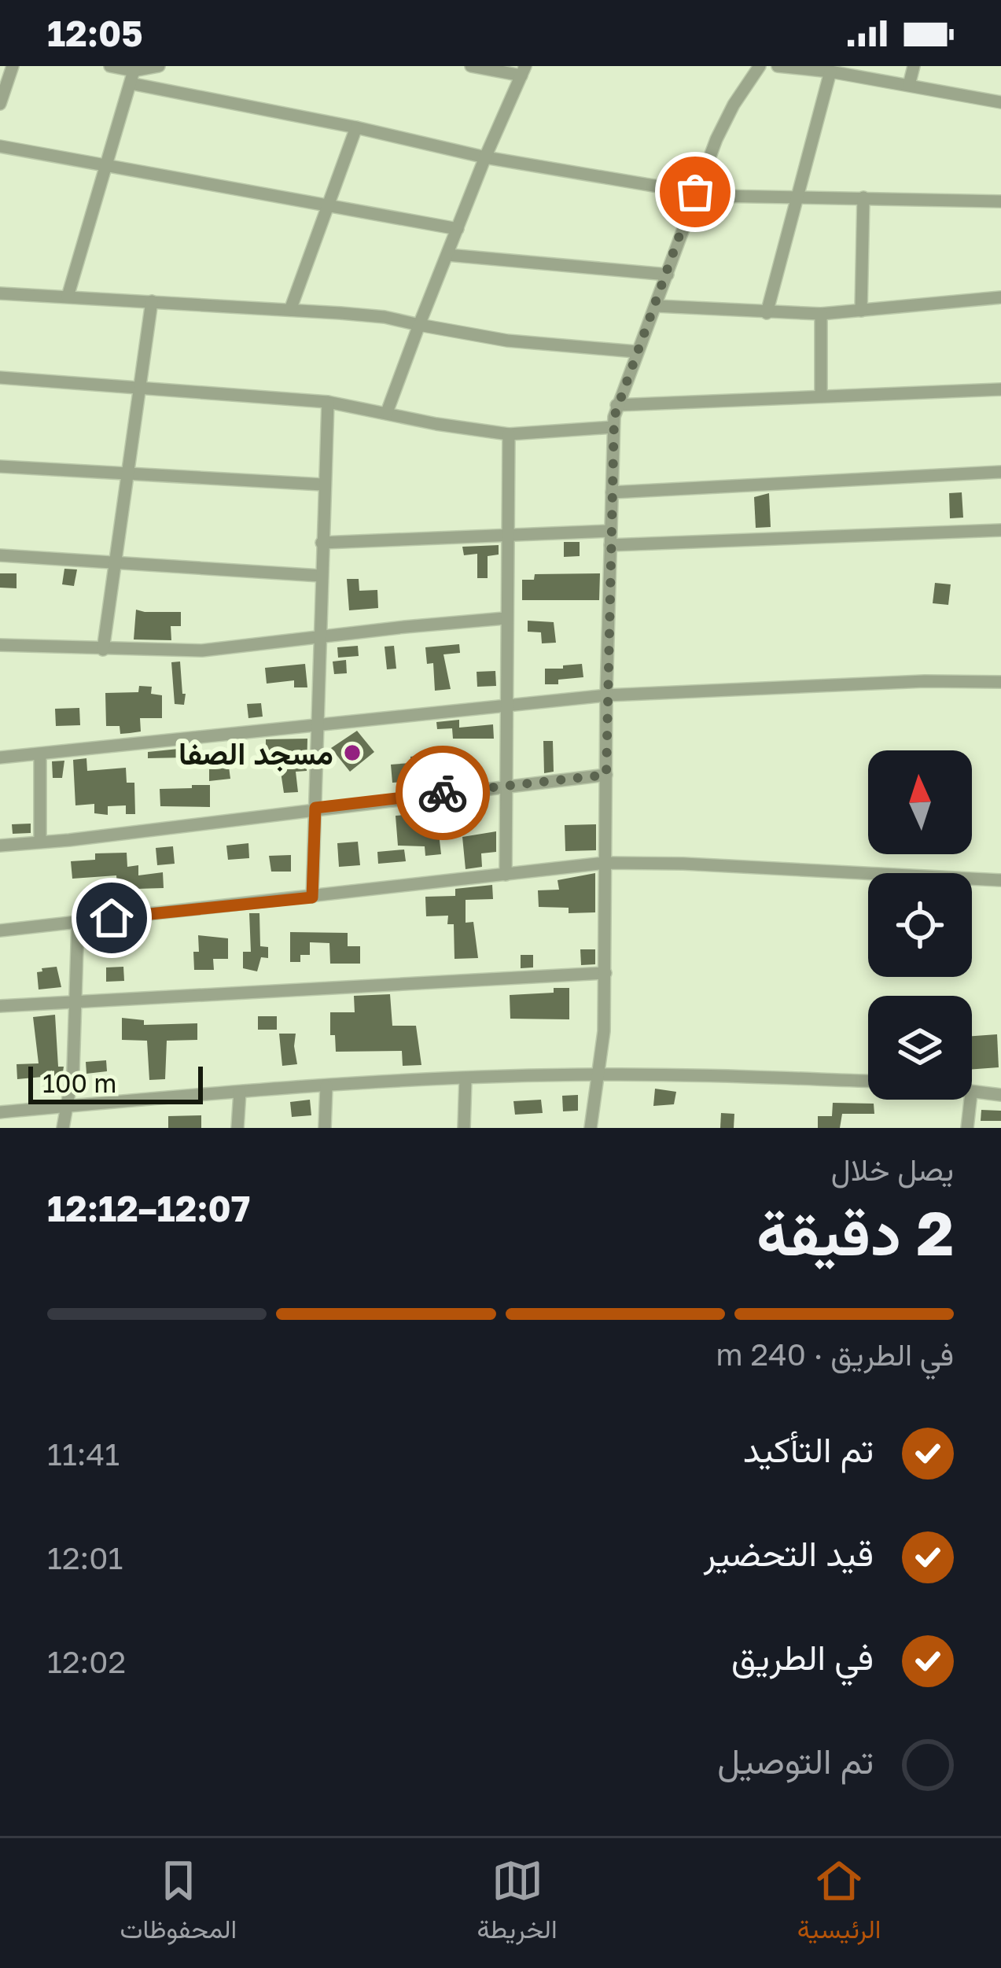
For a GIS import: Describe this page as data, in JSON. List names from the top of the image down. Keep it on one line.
{"places":["مسجد الصفا"],"scale_bar":"100 m","north":"top","page":{"status":"12:05","scale":"100 m","heading":["2 دقيقة","يصل خلال","12:07–12:12"],"bar":"في الطريق · 240 m","list":[["تم التأكيد","11:41"],["قيد التحضير","12:01"],["في الطريق","12:02"],"تم التوصيل"],"tabs":["الرئيسية","الخريطة","المحفوظات"]}}
